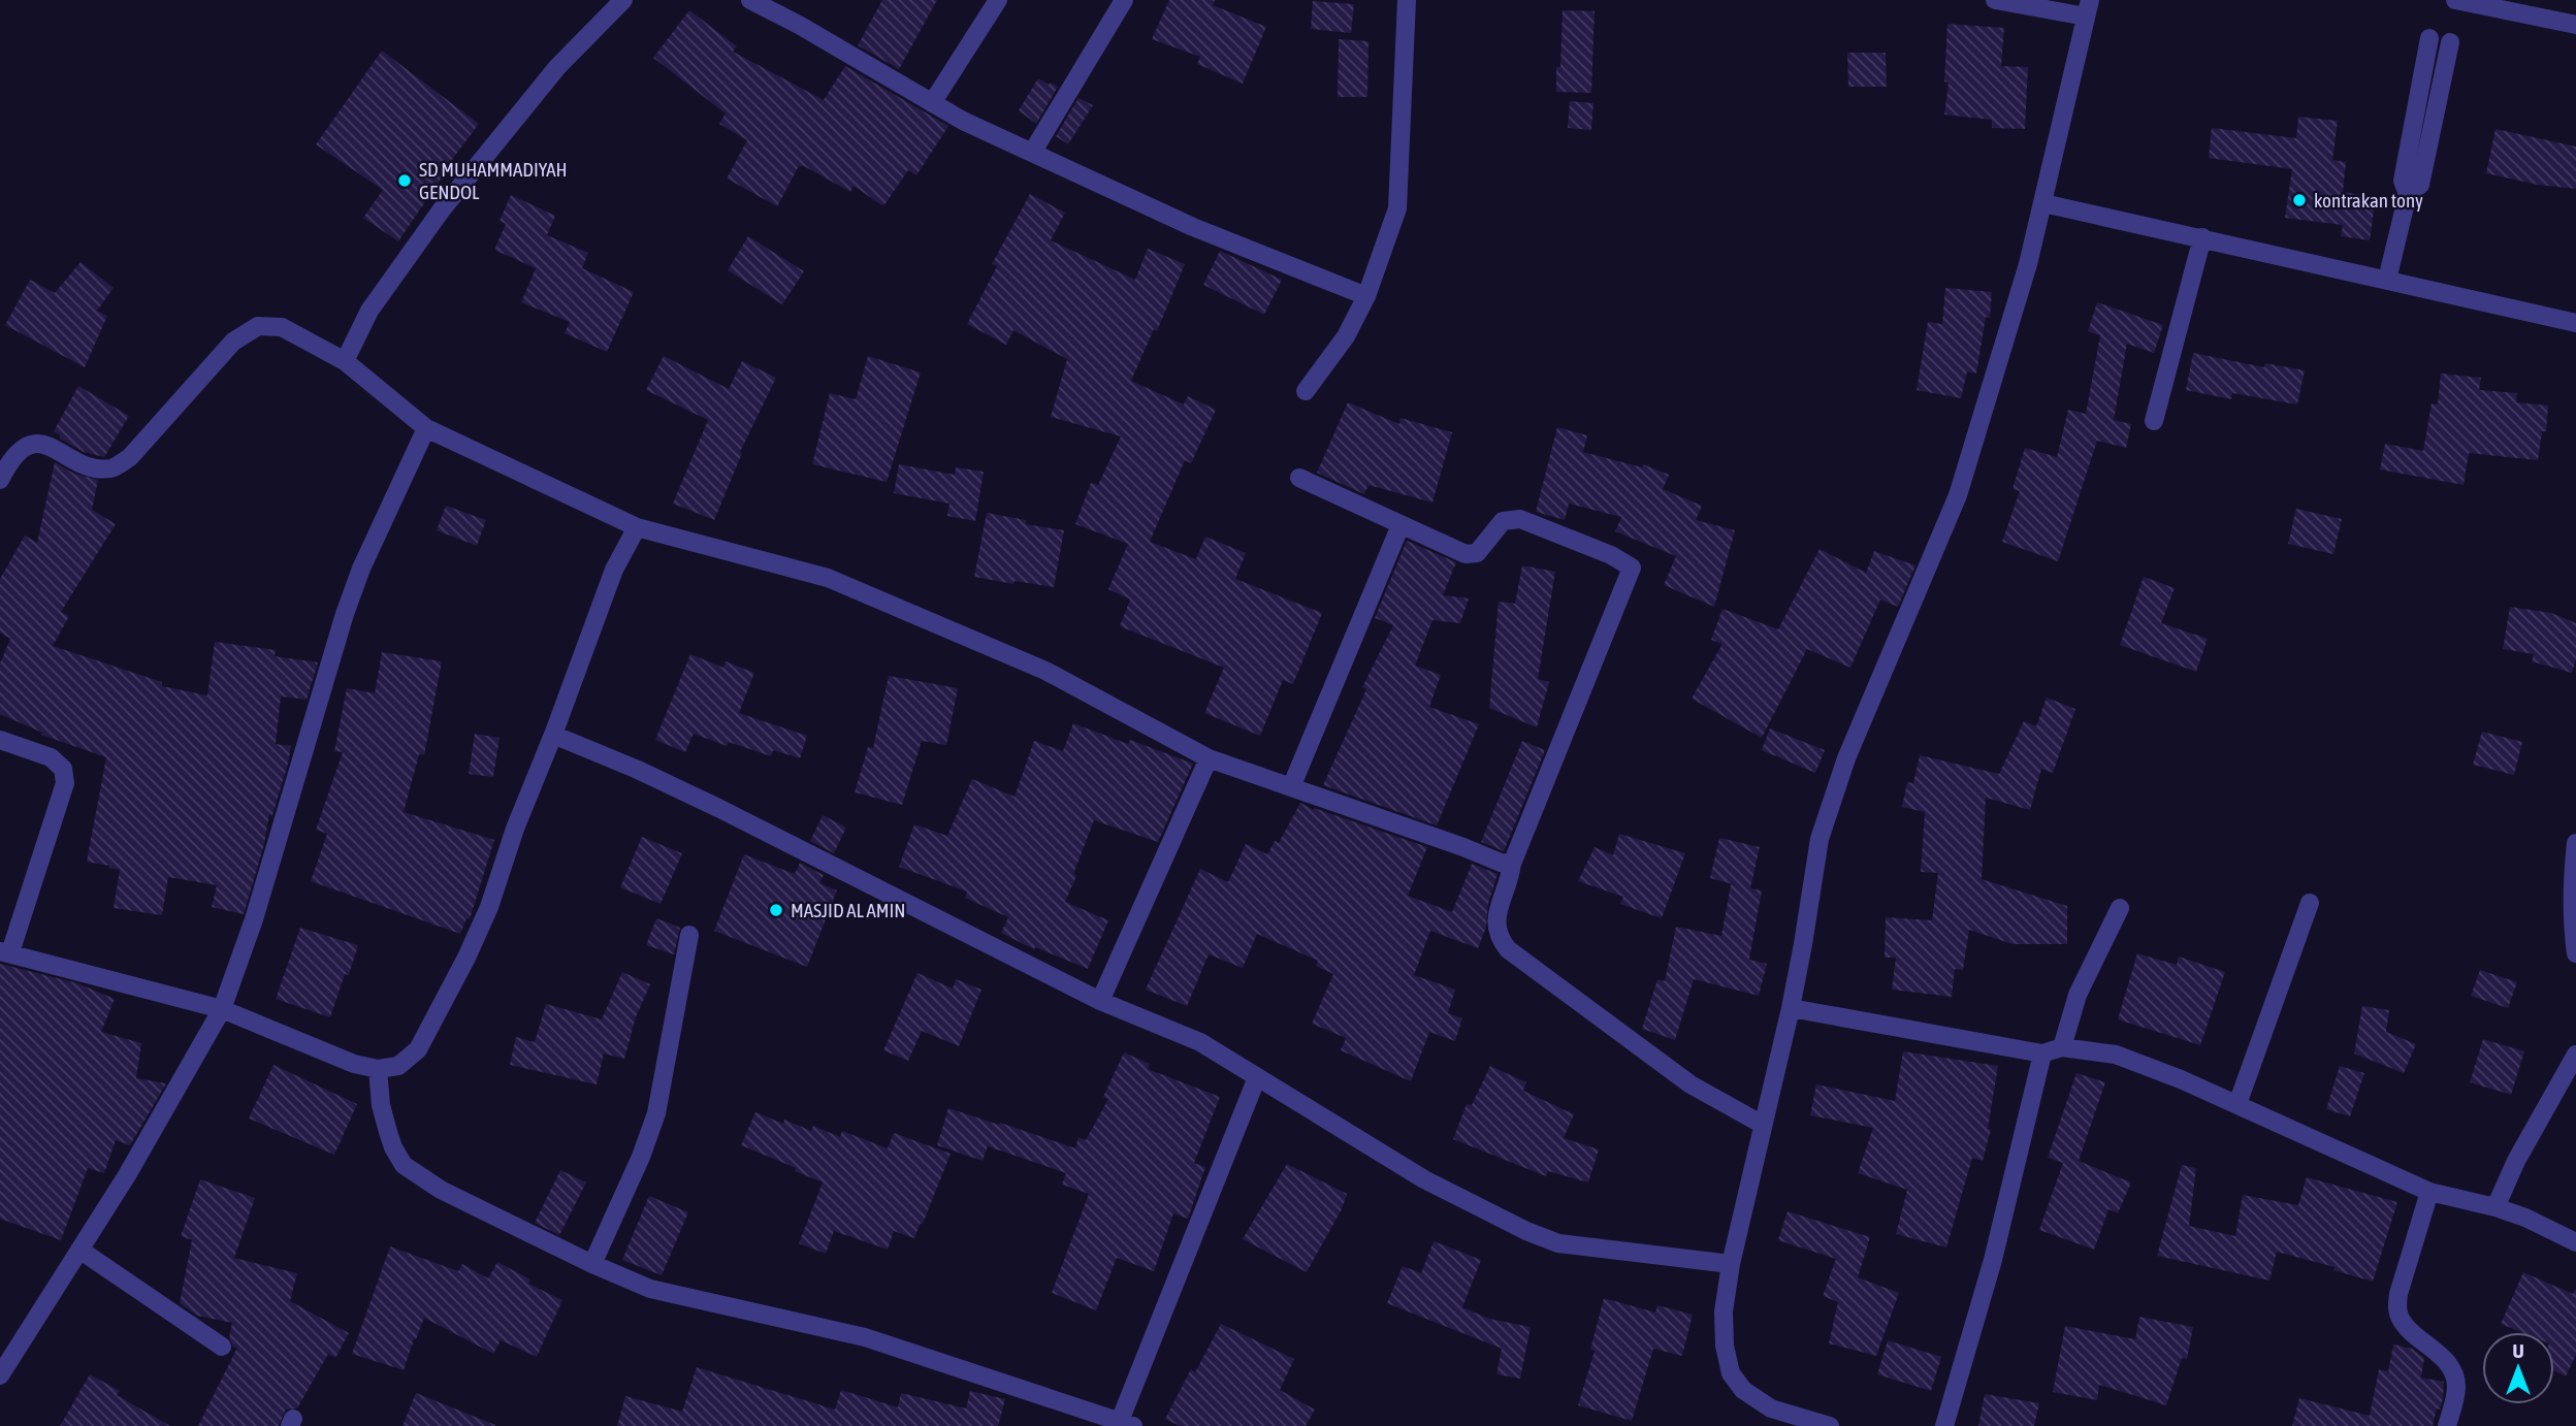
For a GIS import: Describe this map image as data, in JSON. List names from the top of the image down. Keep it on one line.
{"places":["SD MUHAMMADIYAH GENDOL","kontrakan tony","MASJID AL AMIN"],"north":"top"}
